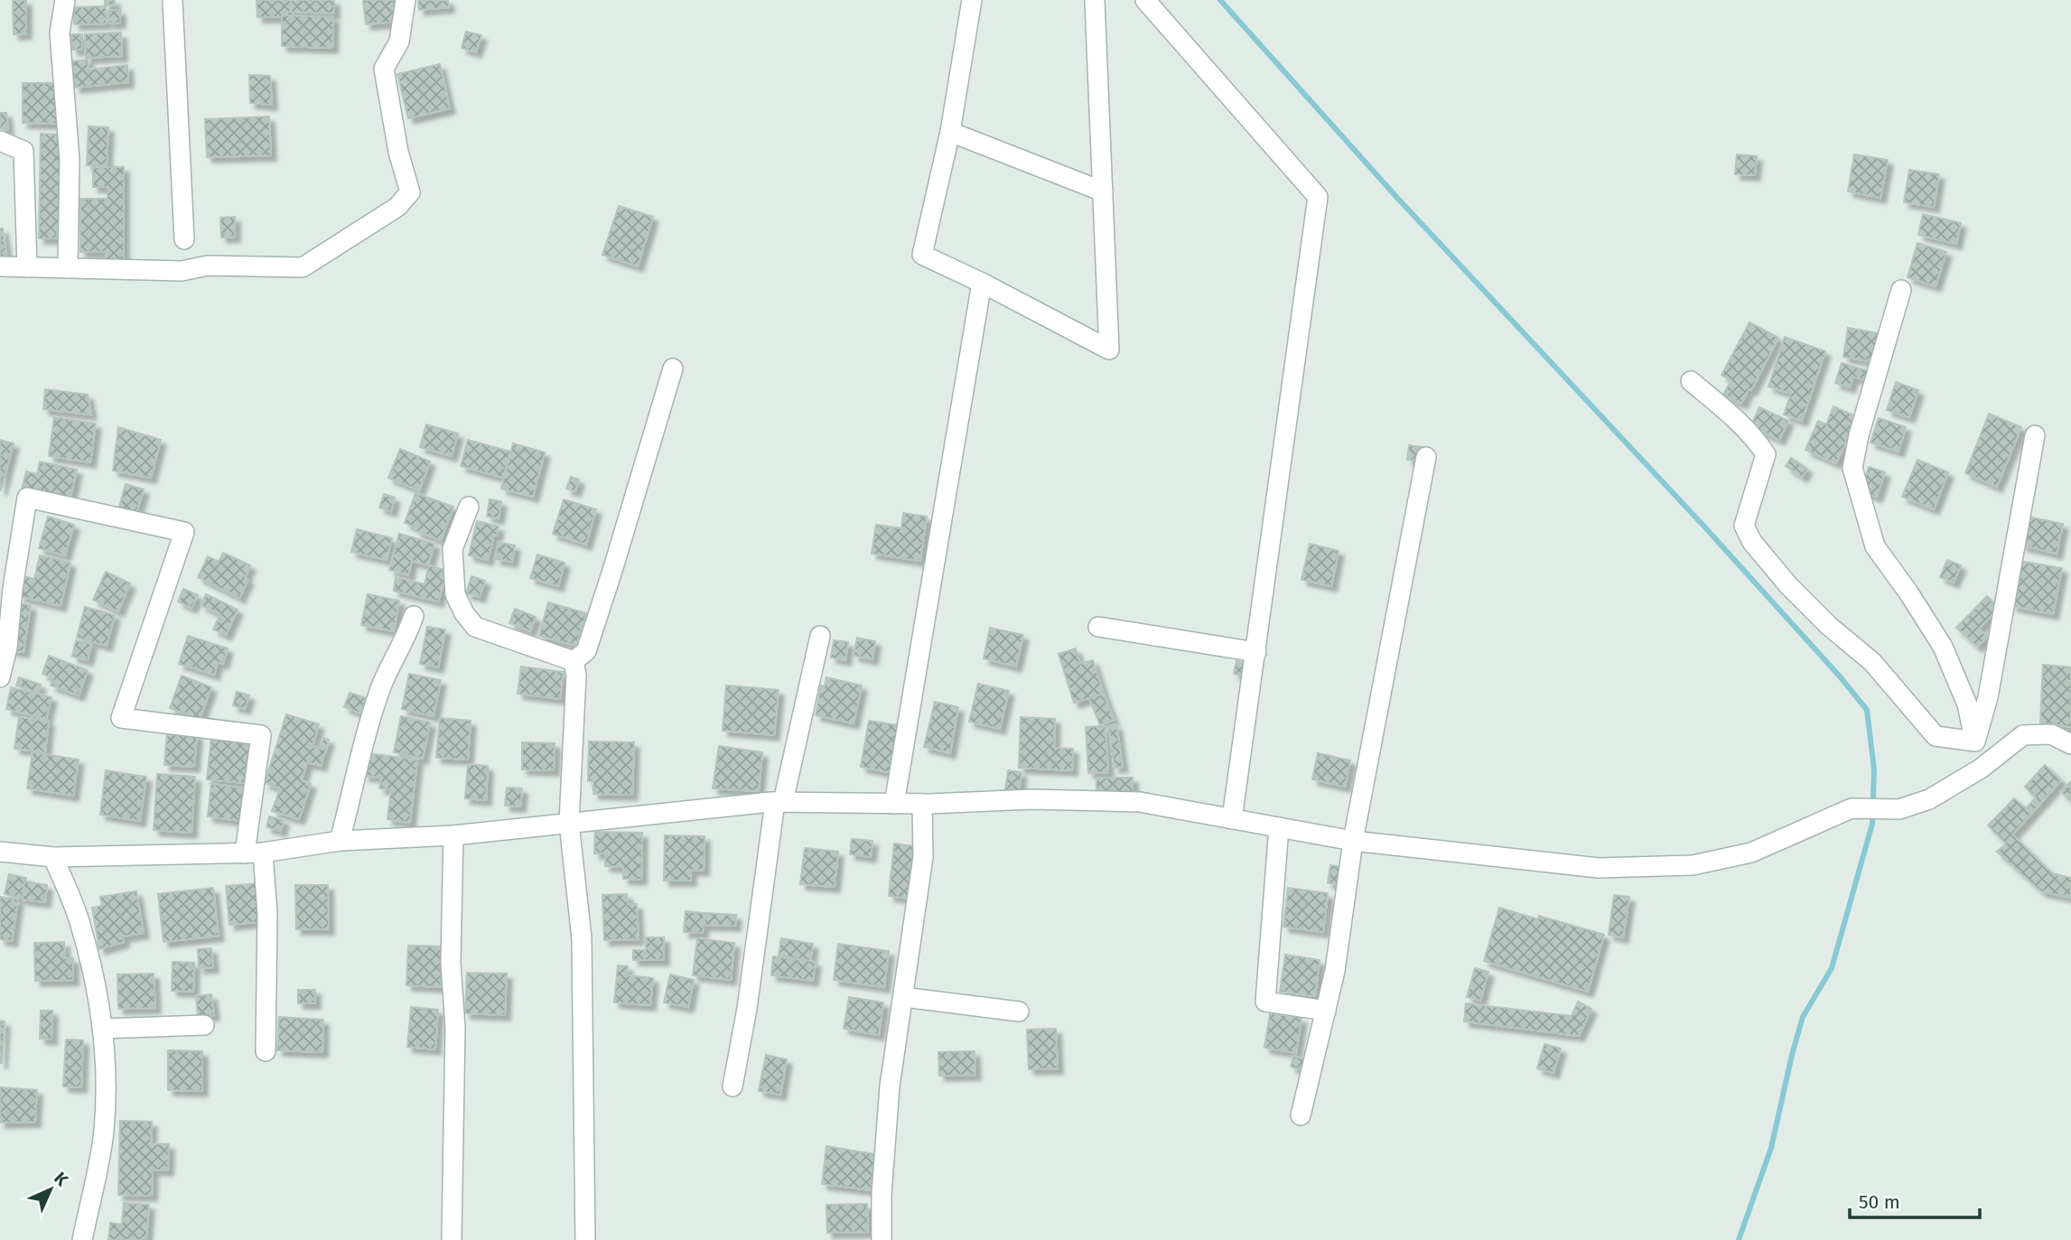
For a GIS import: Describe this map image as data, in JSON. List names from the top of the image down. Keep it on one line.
{"scale_bar":"50 m","north":"top right"}
